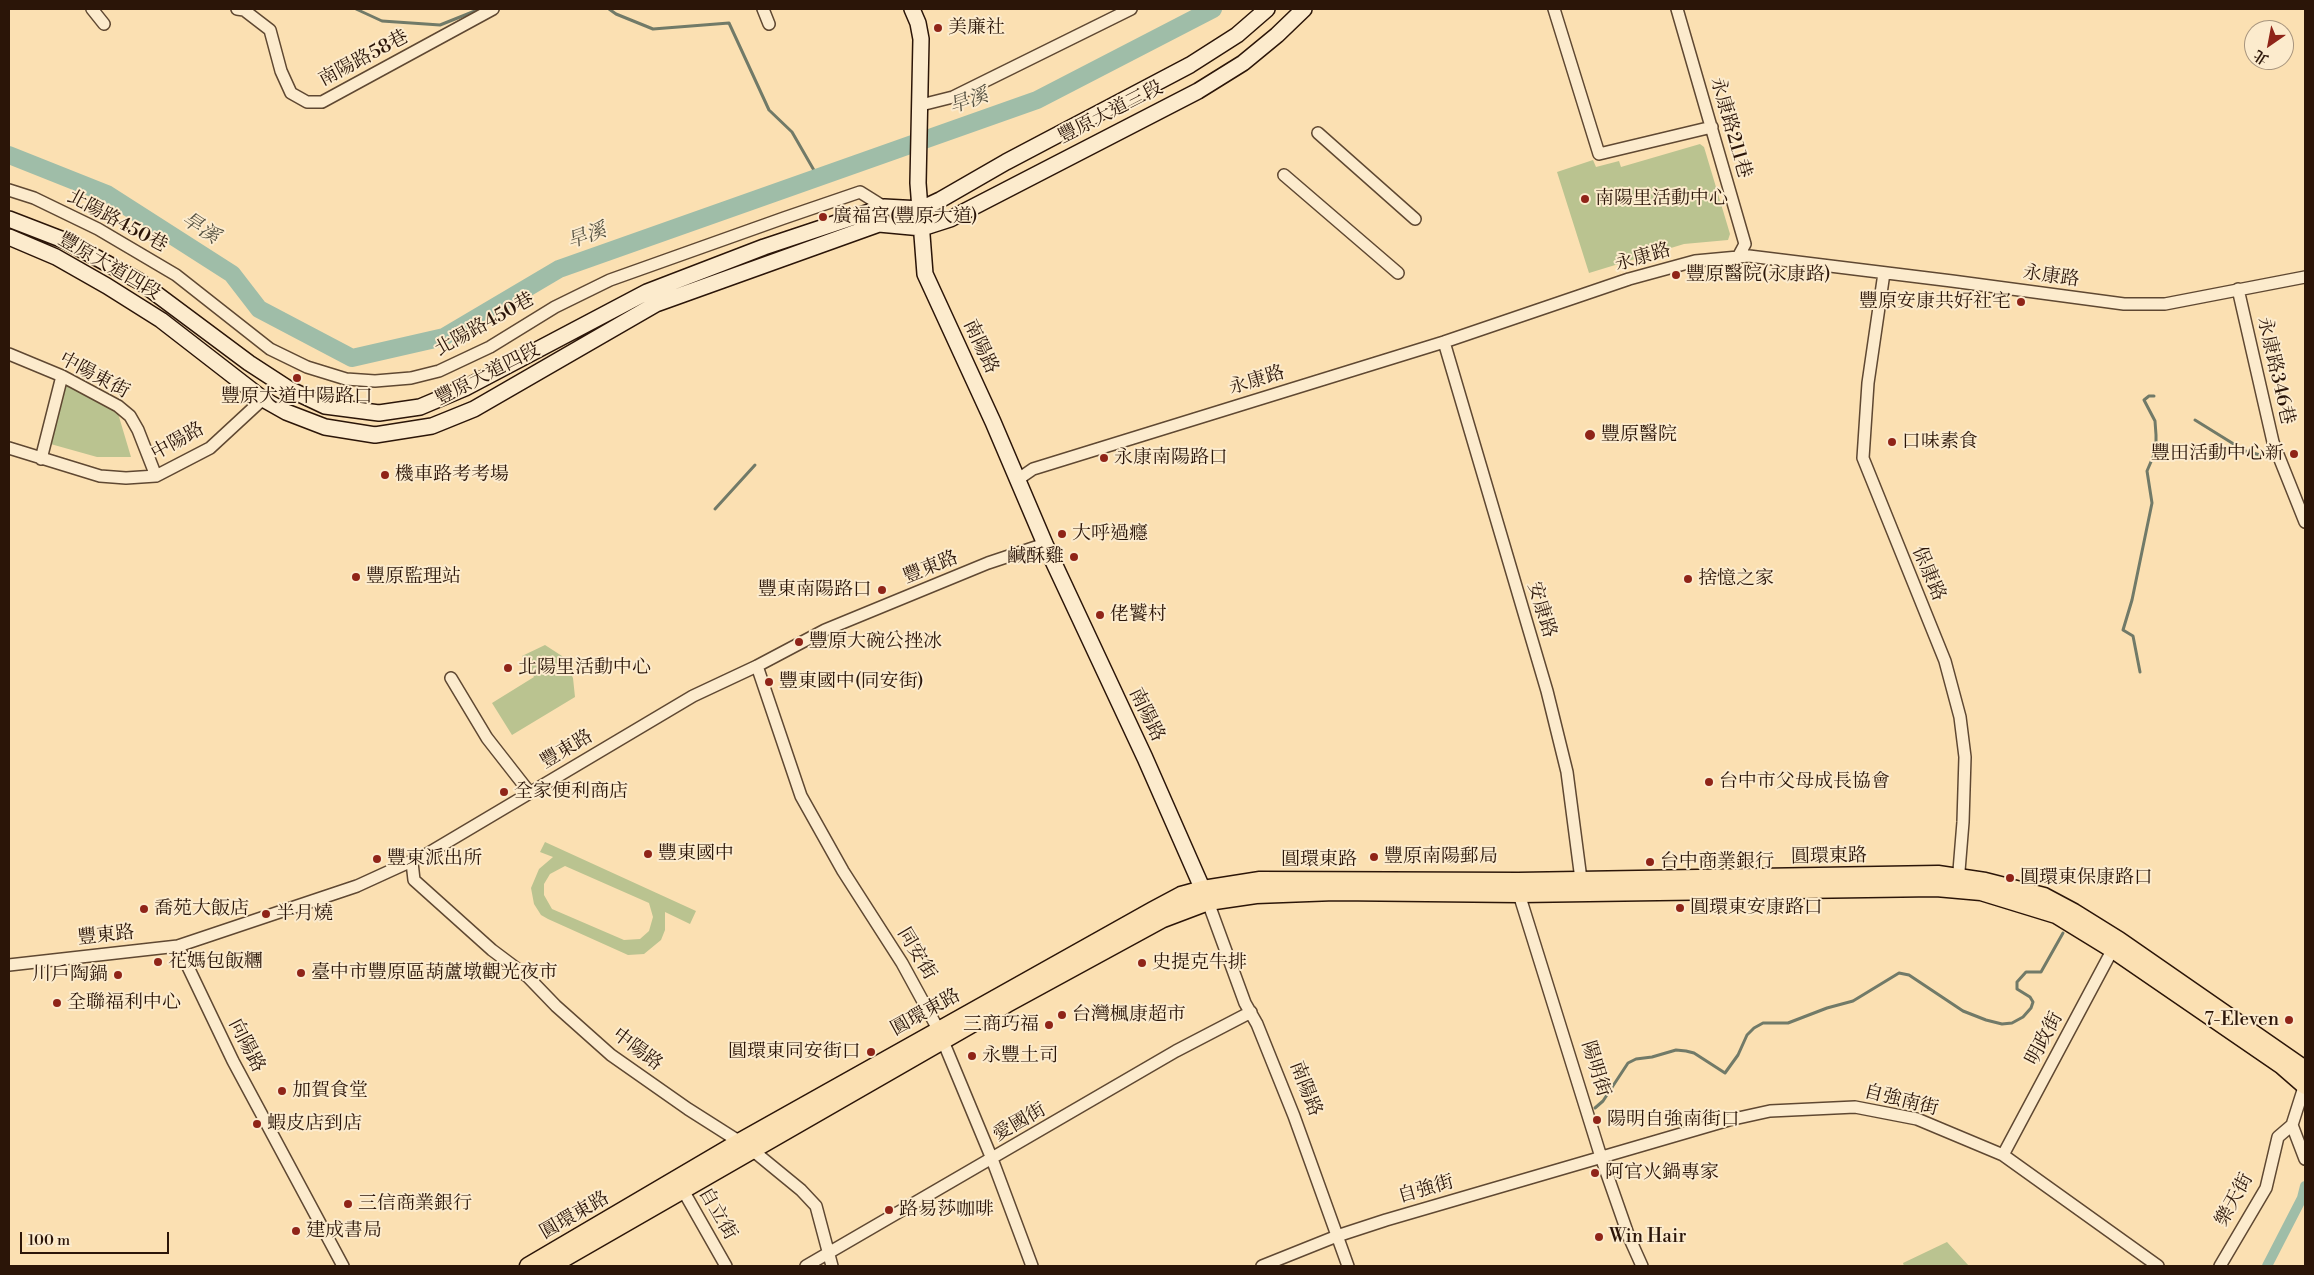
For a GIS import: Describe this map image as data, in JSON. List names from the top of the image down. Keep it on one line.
{"streets":{"main road":["圓環東路"],"street":["南陽路58巷","豐原大道三段","永康路211巷","北陽路450巷","永康路","豐原大道四段","南陽路","永康路346巷","中陽東街","中陽路","豐東路","保康路","安康路","同安街","明政街","向陽路","陽明街","自強南街","愛國街","自強街","樂天街","自立街"]},"crossings":[["豐原大道三段","豐原大道四段"],["豐原大道三段","南陽路"],["永康路211巷","永康路"],["北陽路450巷","豐原大道四段"],["永康路","南陽路"],["永康路","永康路346巷"],["永康路","保康路"],["永康路","安康路"],["豐原大道四段","南陽路"],["豐原大道四段","中陽路"],["南陽路","豐東路"],["南陽路","圓環東路"],["南陽路","愛國街"],["南陽路","自強街"],["中陽東街","中陽路"],["中陽路","豐東路"],["中陽路","圓環東路"],["中陽路","愛國街"],["豐東路","同安街"],["豐東路","向陽路"],["保康路","圓環東路"],["安康路","圓環東路"],["圓環東路","同安街"],["圓環東路","明政街"],["圓環東路","陽明街"],["圓環東路","自立街"],["同安街","愛國街"],["明政街","自強南街"],["陽明街","自強南街"],["陽明街","自強街"],["自強南街","自強街"]],"water":["旱溪"],"places":["美廉社","南陽里活動中心","廣福宮(豐原大道)","豐原醫院(永康路)","豐原安康共好社宅","豐原大道中陽路口","豐原醫院","口味素食","豐田活動中心新","永康南陽路口","機車路考考場","大呼過癮","鹹酥雞","豐原監理站","捨憶之家","豐東南陽路口","佬饕村","豐原大碗公挫冰","北陽里活動中心","豐東國中(同安街)","台中市父母成長協會","全家便利商店","豐東國中","豐原南陽郵局","豐東派出所","台中商業銀行","圓環東保康路口","圓環東安康路口","喬苑大飯店","半月燒","花媽包飯糰","史提克牛排","臺中市豐原區葫蘆墩觀光夜市","川戶陶鍋","全聯福利中心","台灣楓康超市","7-Eleven","三商巧福","圓環東同安街口","永豐土司","加賀食堂","陽明自強南街口","蝦皮店到店","阿官火鍋專家","三信商業銀行","路易莎咖啡","建成書局","Win Hair"],"scale_bar":"100 m","north":"bottom left"}
